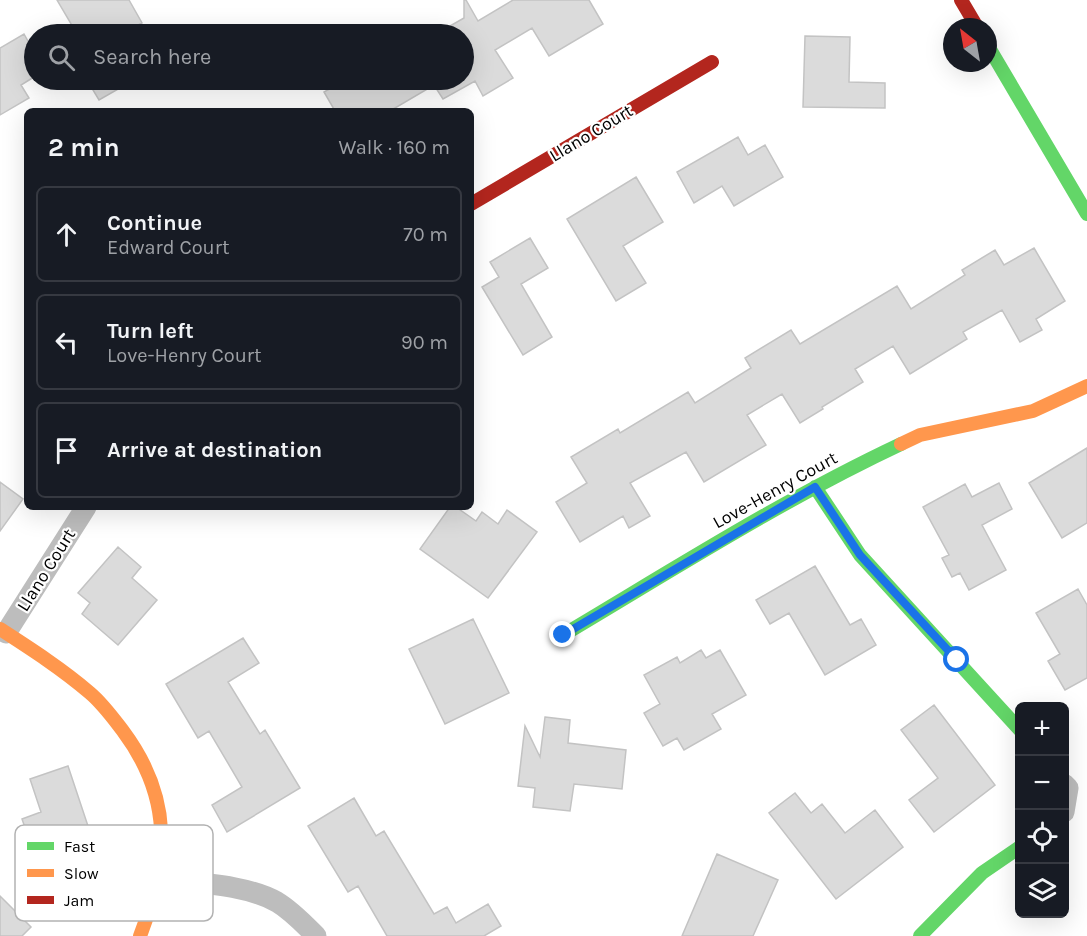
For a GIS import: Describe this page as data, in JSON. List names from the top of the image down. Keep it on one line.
{"streets":{"street":["Llano Court","Love-Henry Court"]},"legend":["Fast","Slow","Jam"],"north":"top left","page":{"search":"Search here","heading":["2 min","Walk · 160 m"],"list":[["Continue","Edward Court","70 m"],["Turn left","Love-Henry Court","90 m"],"Arrive at destination"],"map_buttons":["+","−"]}}
